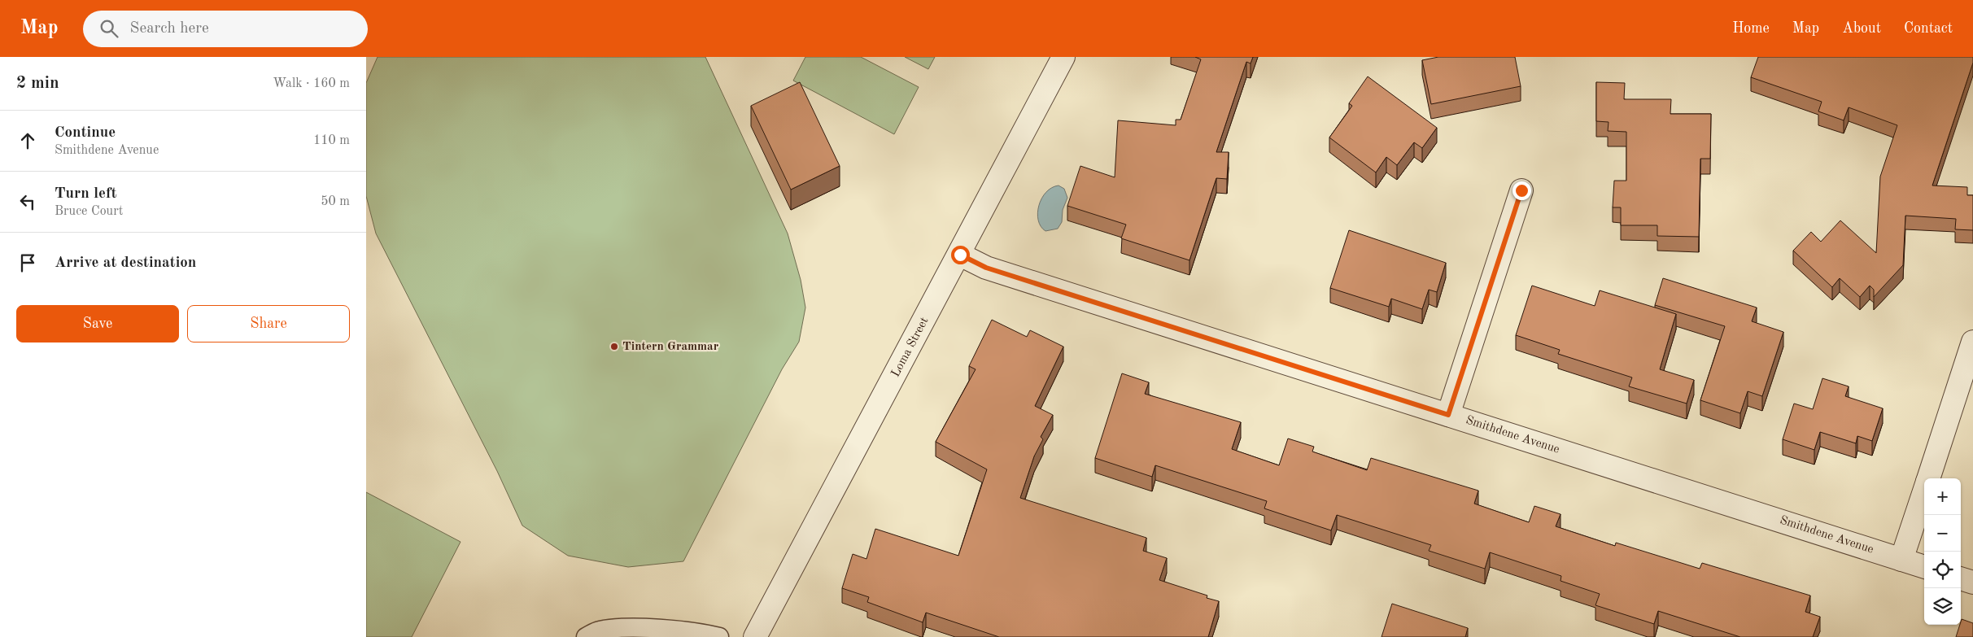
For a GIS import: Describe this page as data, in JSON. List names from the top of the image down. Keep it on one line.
{"streets":{"street":["Loma Street","Smithdene Avenue"]},"crossings":[["Loma Street","Smithdene Avenue"]],"places":["Tintern Grammar"],"page":{"header":"Map","search":"Search here","nav":["Home","Map","About","Contact"],"heading":["2 min","Walk · 160 m"],"list":[["Continue","Smithdene Avenue","110 m"],["Turn left","Bruce Court","50 m"],"Arrive at destination"],"buttons":["Save","Share"],"map_buttons":["+","−"]}}
